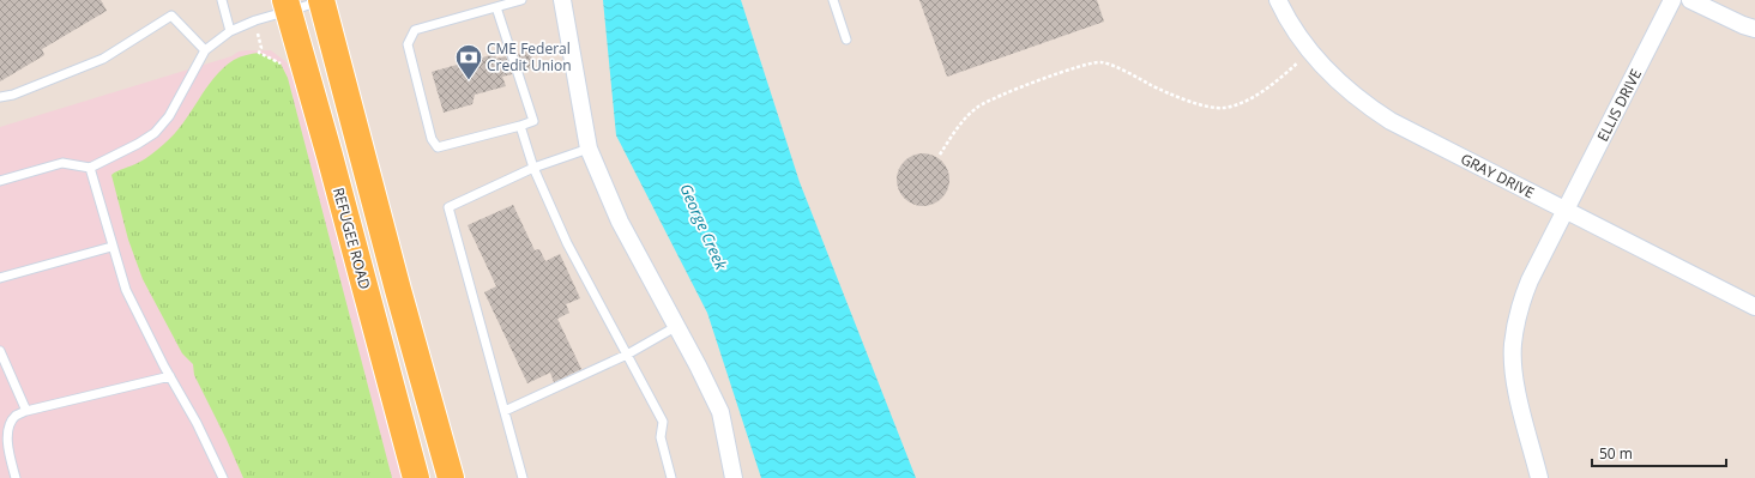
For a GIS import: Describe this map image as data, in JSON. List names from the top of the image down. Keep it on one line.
{"streets":{"main road":["REFUGEE ROAD"],"street":["ELLIS DRIVE","GRAY DRIVE"]},"crossings":[["ELLIS DRIVE","GRAY DRIVE"]],"water":["George Creek"],"places":{"bank":["CME Federal Credit Union"]},"scale_bar":"50 m"}
